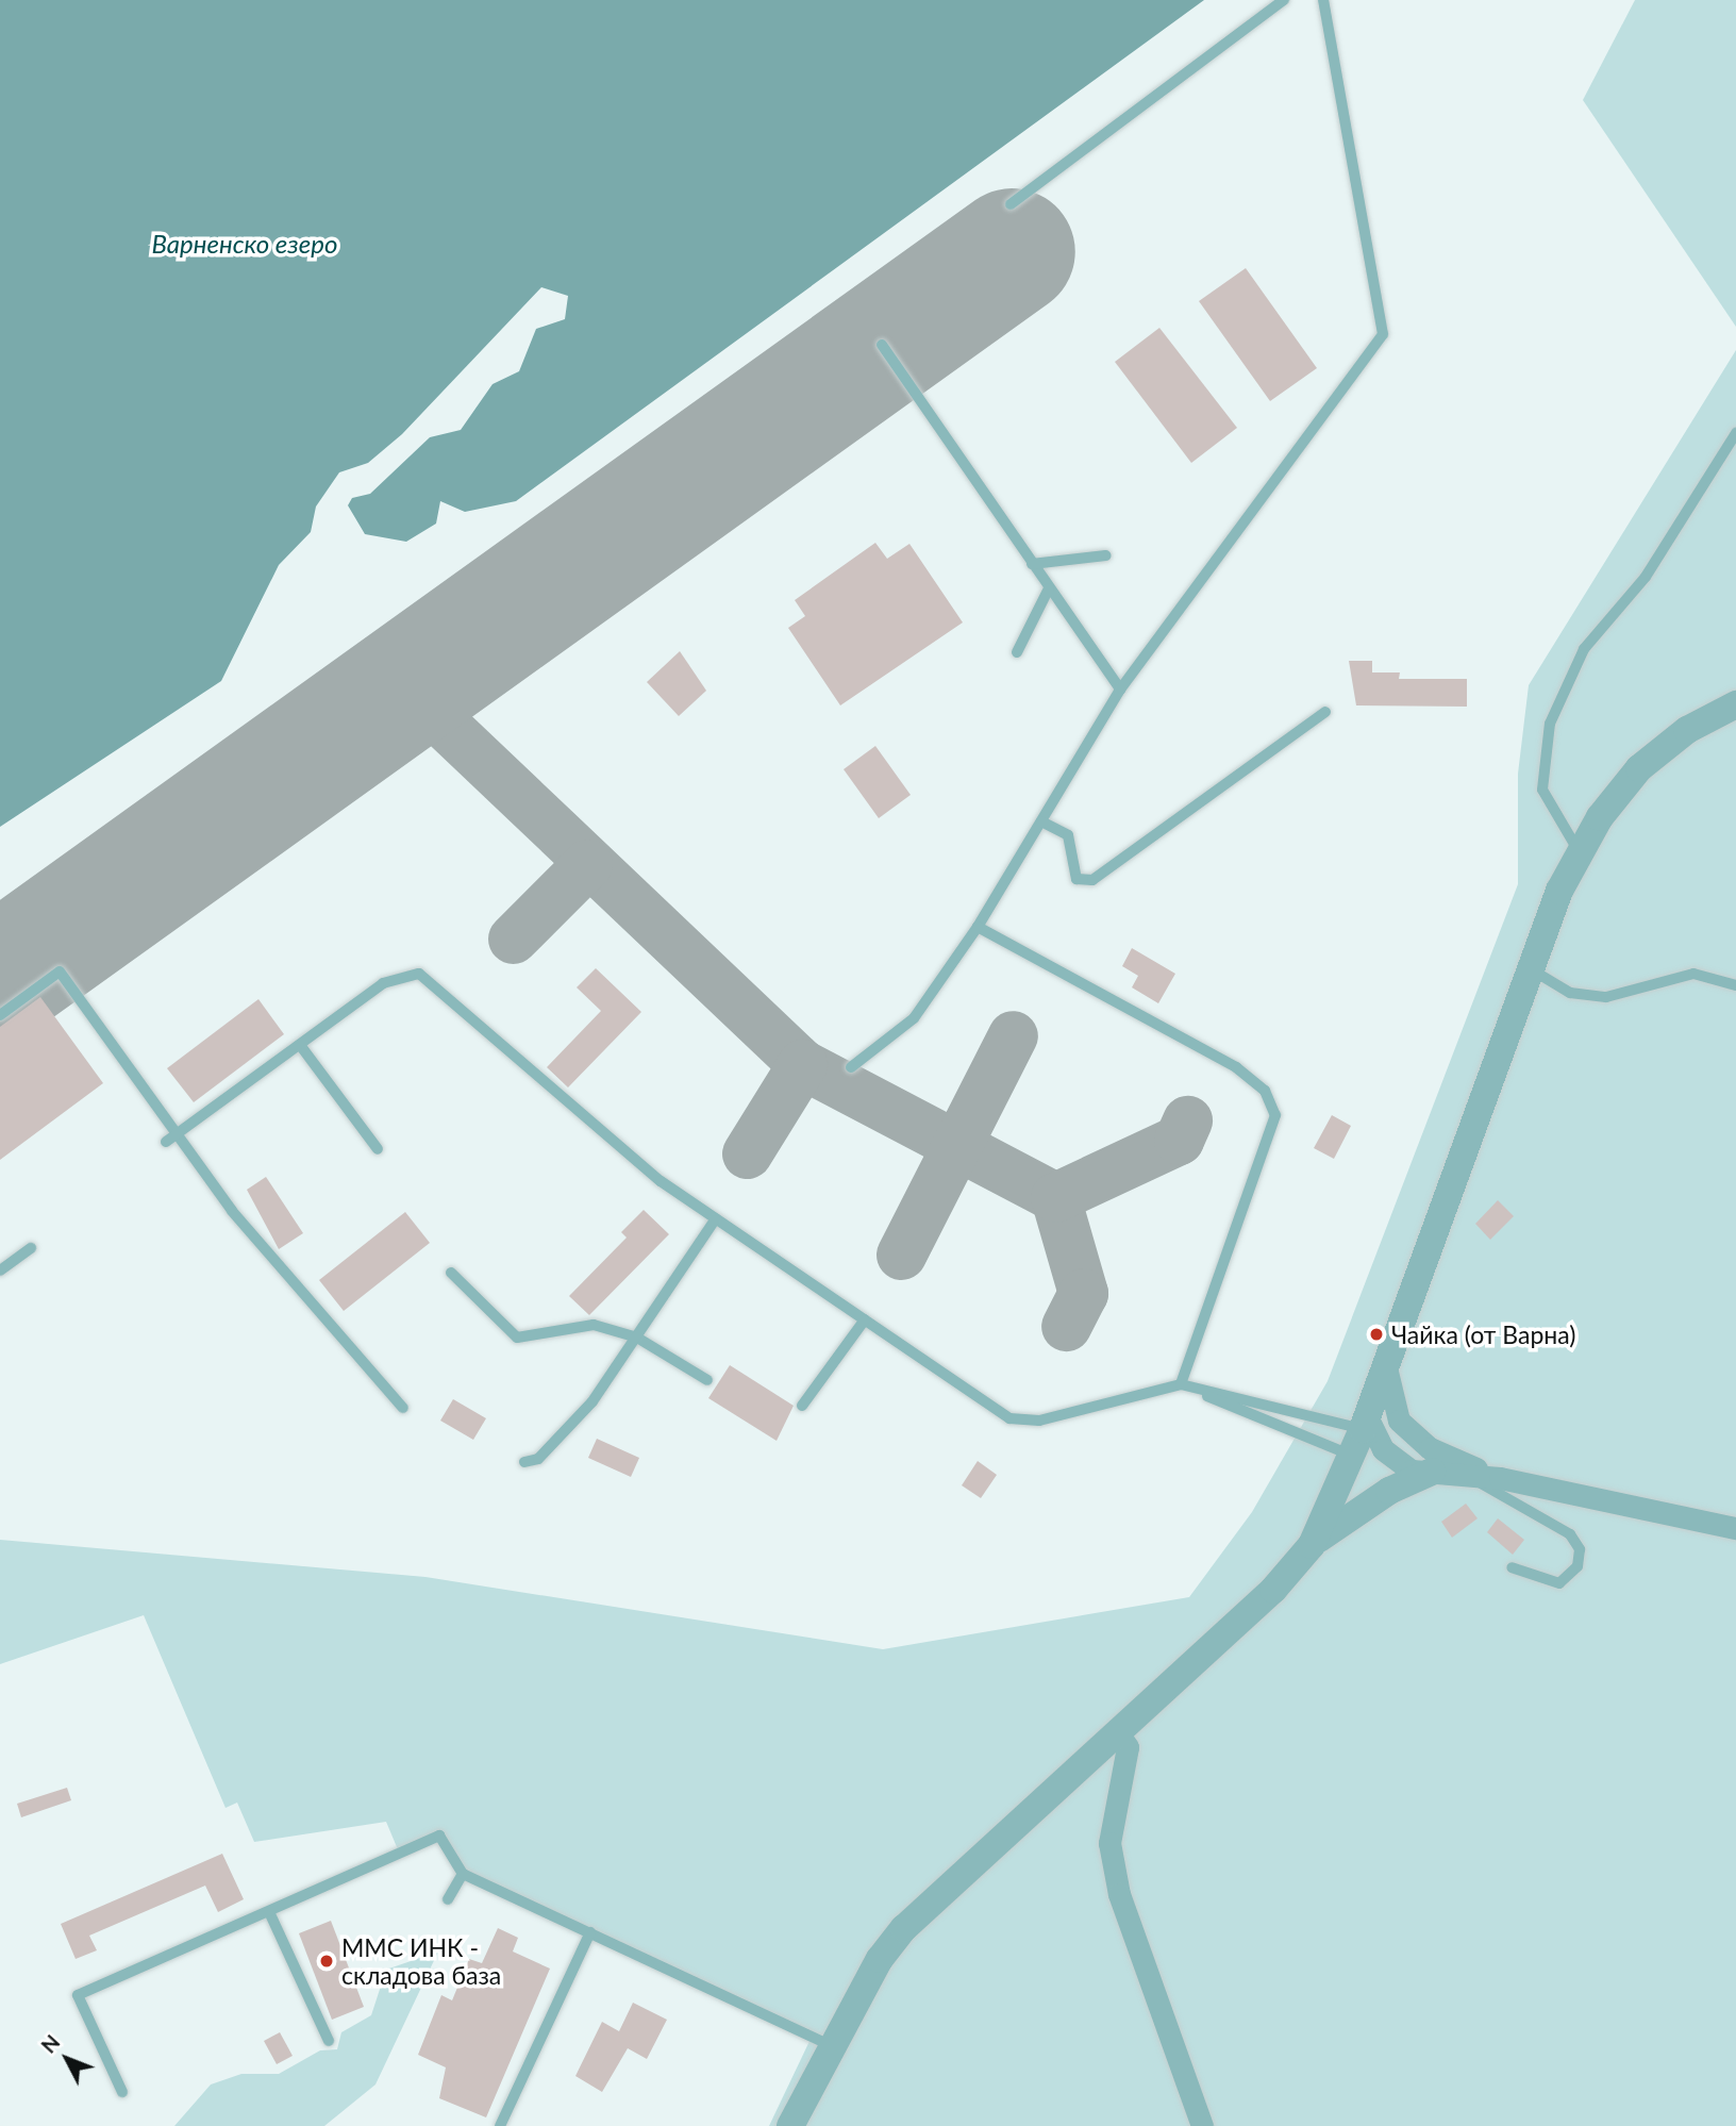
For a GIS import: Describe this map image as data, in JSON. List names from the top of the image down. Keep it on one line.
{"water":["Варненско езеро"],"places":["Чайка (от Варна)","ММС ИНК - складова база"],"north":"top left"}
